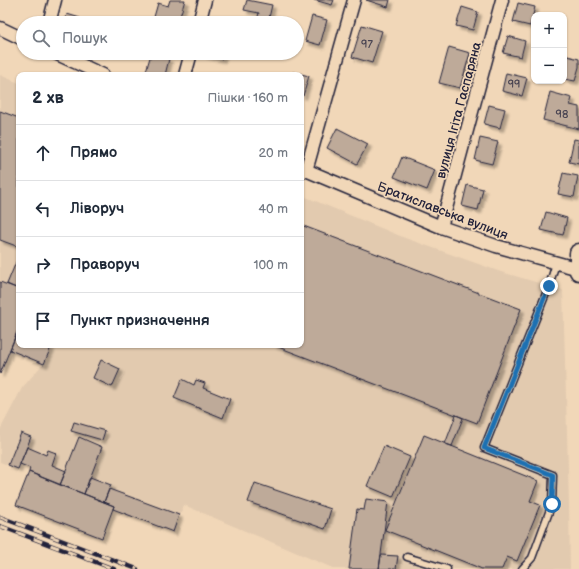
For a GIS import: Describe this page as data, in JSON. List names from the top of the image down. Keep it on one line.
{"streets":{"street":["вулиця Ігіта Гаспаряна","Братиславська вулиця"]},"crossings":[["вулиця Ігіта Гаспаряна","Братиславська вулиця"]],"house_numbers":["97","99","98"],"page":{"map_buttons":["+","−"],"search":"Пошук","heading":["2 хв","Пішки · 160 m"],"list":[["Прямо","20 m"],["Ліворуч","40 m"],["Праворуч","100 m"],"Пункт призначення"]}}
